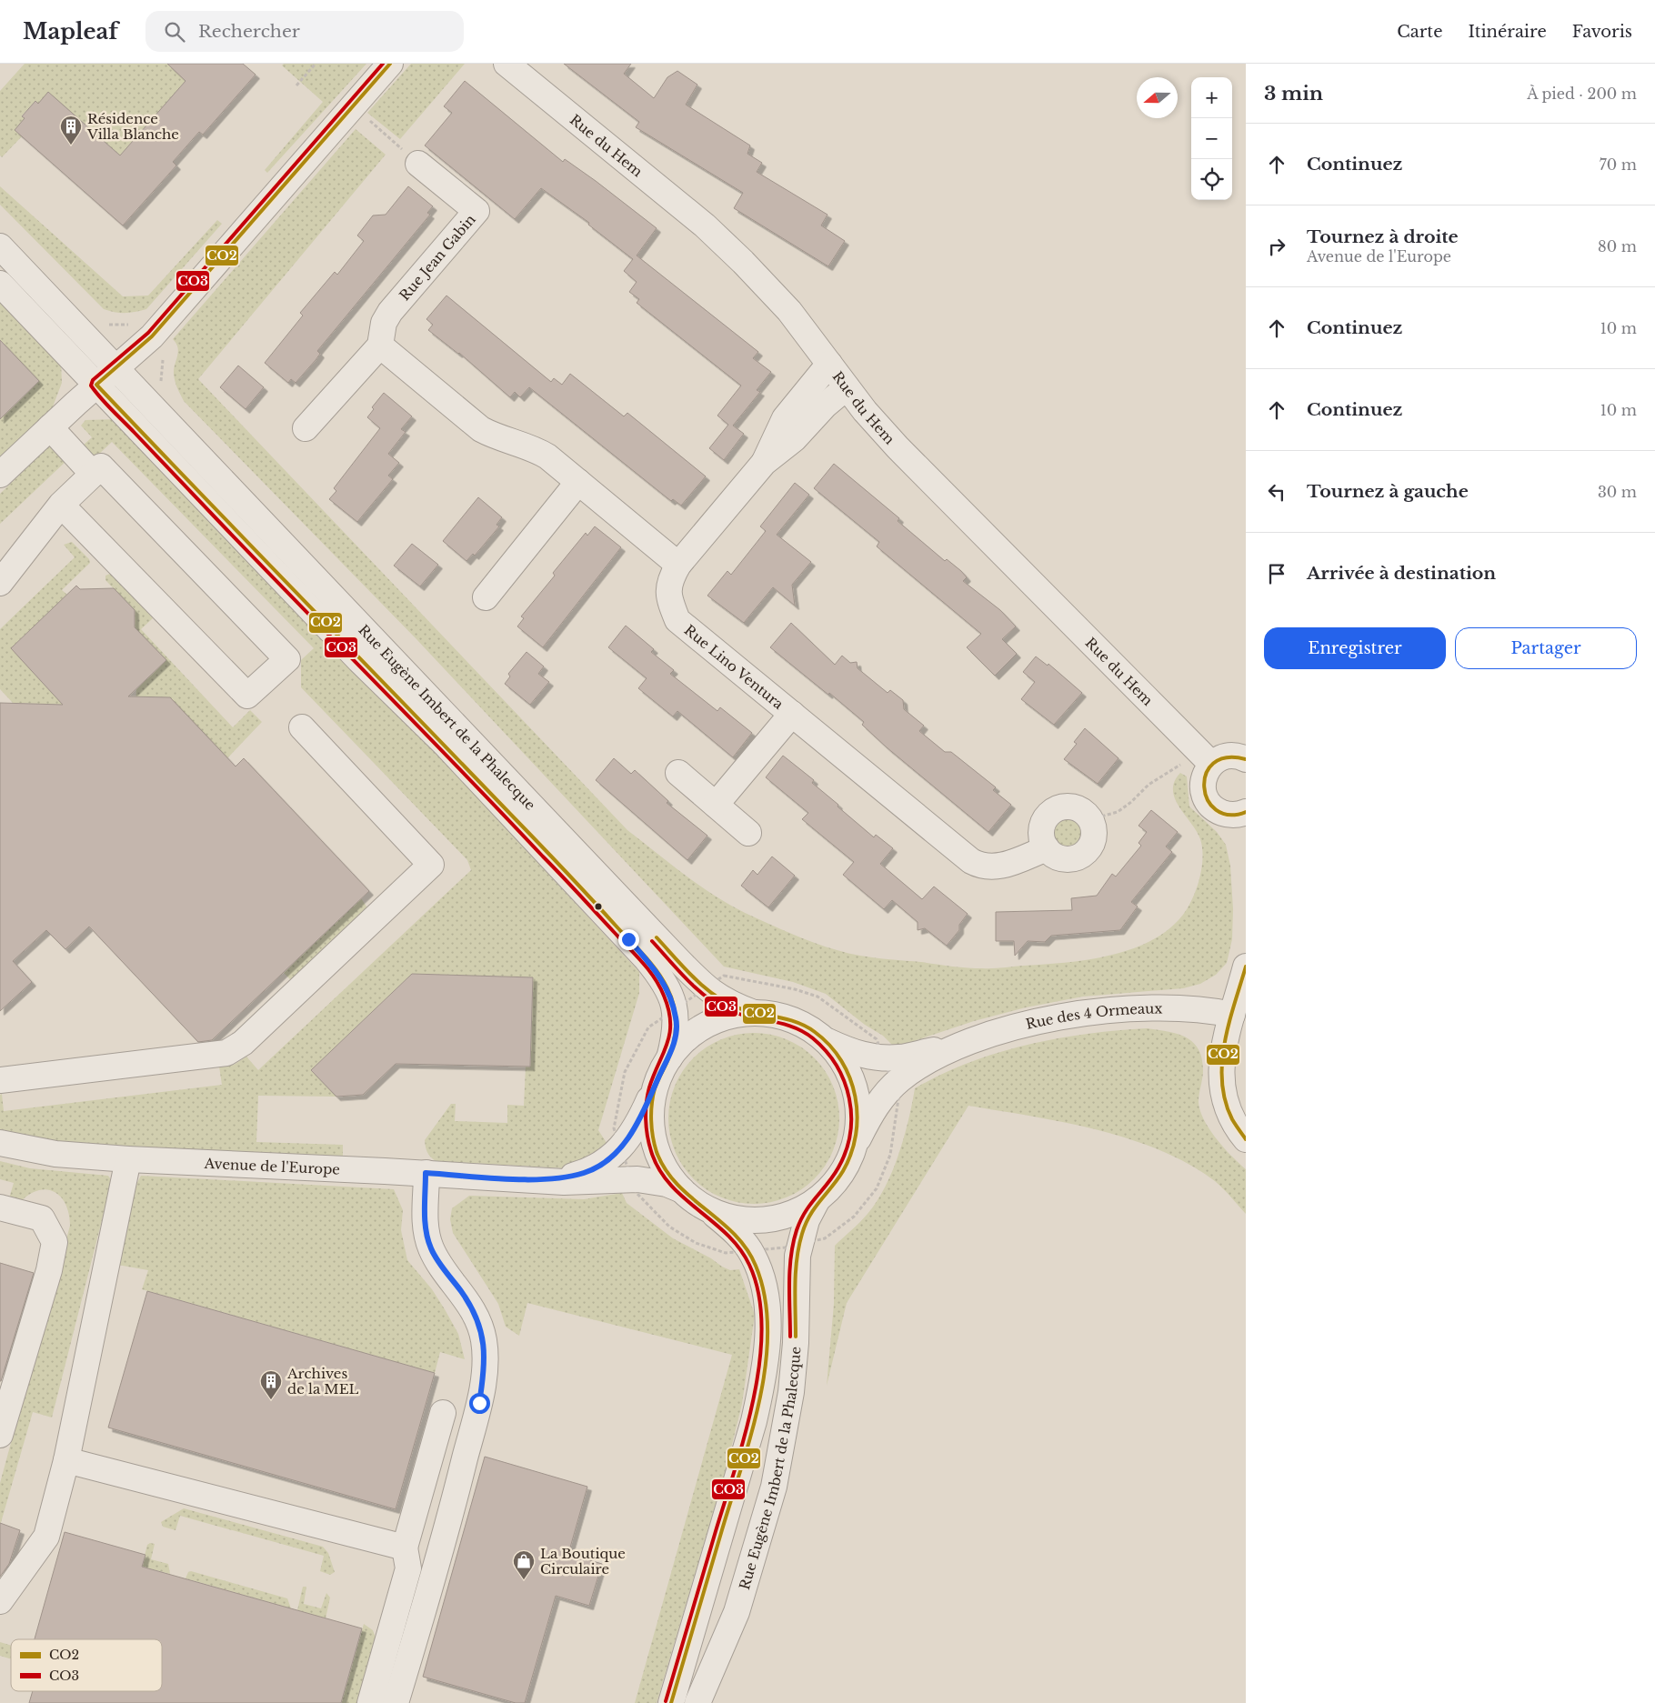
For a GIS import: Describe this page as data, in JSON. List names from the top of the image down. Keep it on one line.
{"streets":{"street":["Rue du Hem","Rue Jean Gabin","Rue Lino Ventura","Rue Eugène Imbert de la Phalecque","Rue des 4 Ormeaux","Avenue de l'Europe"]},"crossings":[["Rue du Hem","Rue Lino Ventura"],["Rue Eugène Imbert de la Phalecque","Avenue de l'Europe"]],"places":{"building":["Résidence Villa Blanche","Archives de la MEL"],"shop":["La Boutique Circulaire"]},"lines":["transit line CO2","transit line CO3"],"legend":["CO2","CO3"],"north":"left","page":{"header":"Mapleaf","search":"Rechercher","nav":["Carte","Itinéraire","Favoris"],"heading":["3 min","À pied · 200 m"],"map_buttons":["+","−"],"list":[["Continuez","70 m"],["Tournez à droite","Avenue de l'Europe","80 m"],["Continuez","10 m"],["Continuez","10 m"],["Tournez à gauche","30 m"],"Arrivée à destination"],"buttons":["Enregistrer","Partager"]}}
